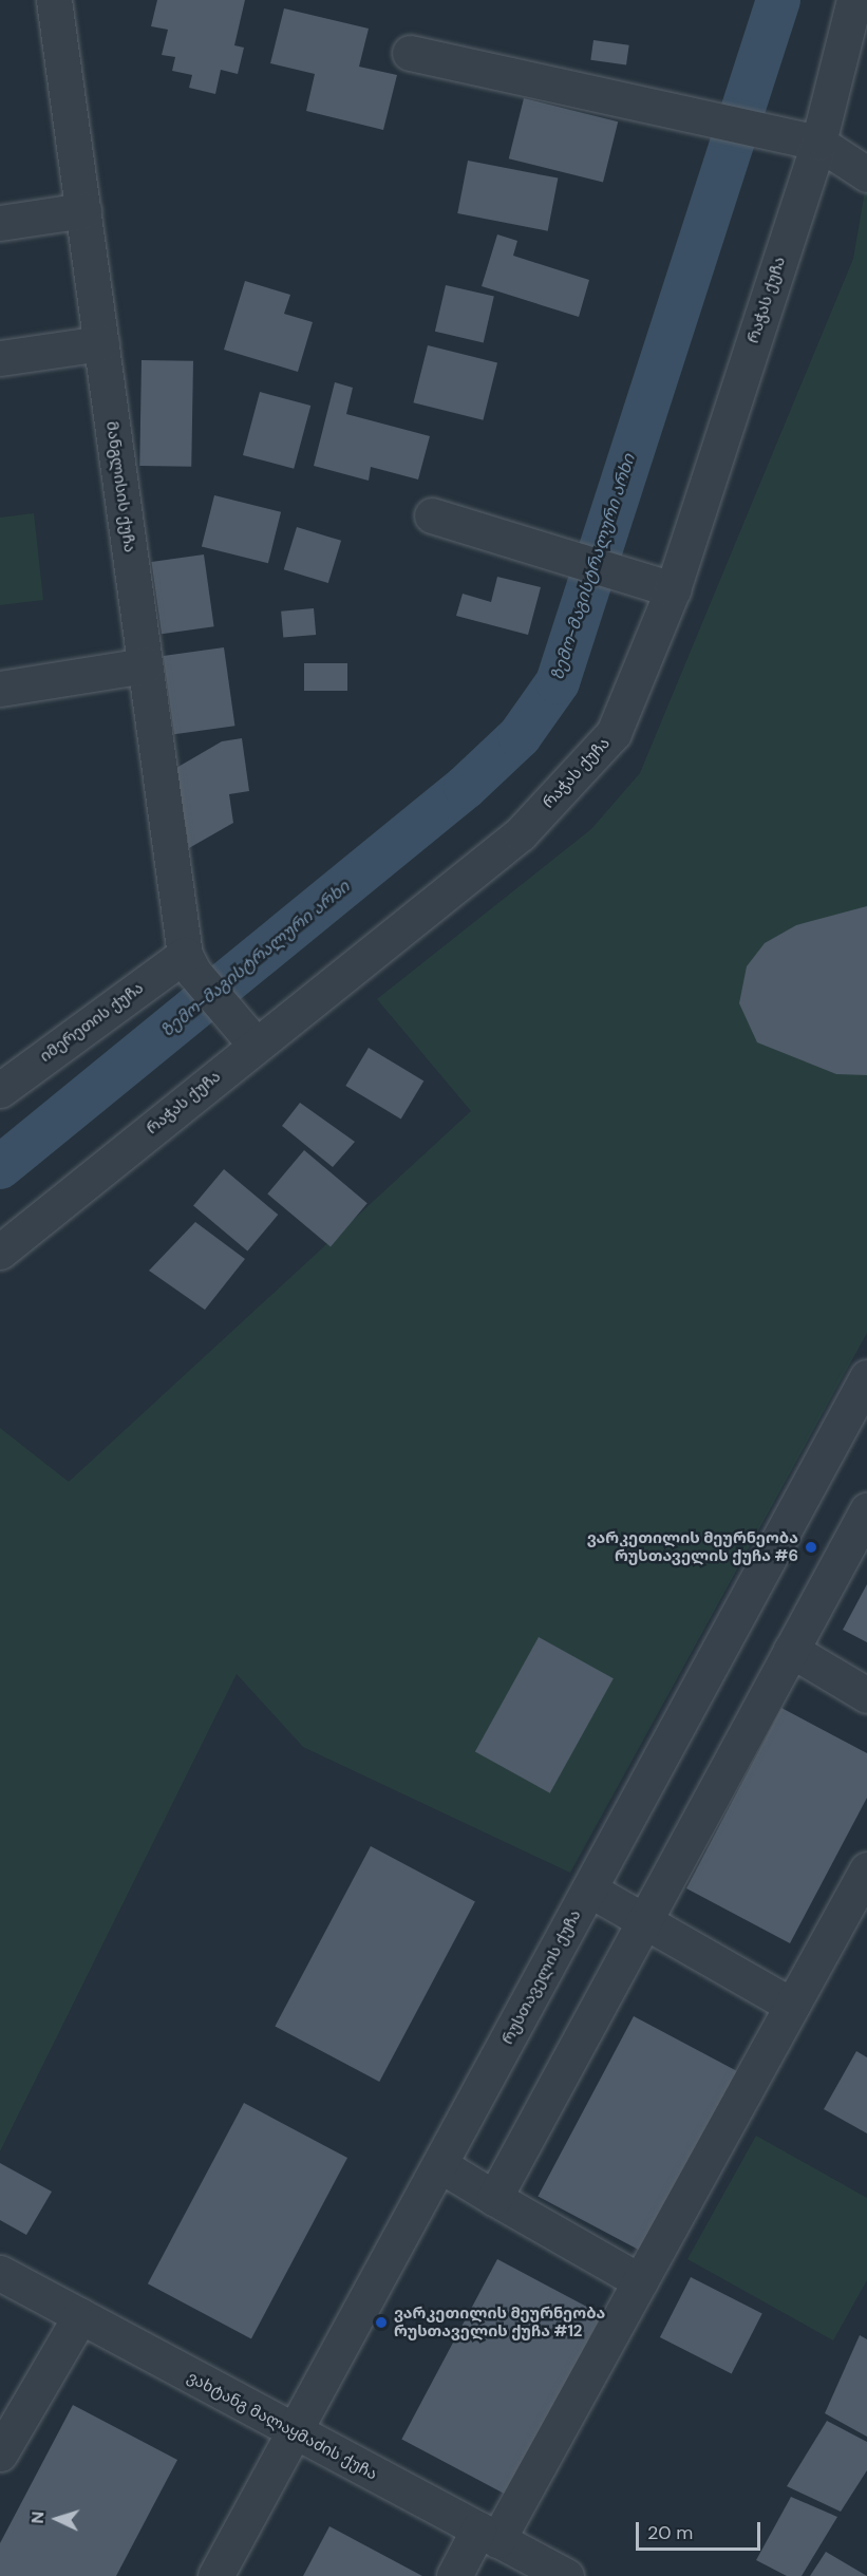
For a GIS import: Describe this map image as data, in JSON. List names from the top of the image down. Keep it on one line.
{"streets":{"street":["რაჭას ქუჩა","მანგლისის ქუჩა","იმერეთის ქუჩა","რუსთაველის ქუჩა","ვახტანგ მალაყმაძის ქუჩა"]},"crossings":[["მანგლისის ქუჩა","იმერეთის ქუჩა"],["რუსთაველის ქუჩა","ვახტანგ მალაყმაძის ქუჩა"]],"water":["ზემო-მაგისტრალური არხი"],"places":["ვარკეთილის მეურნეობა რუსთაველის ქუჩა #6","ვარკეთილის მეურნეობა რუსთაველის ქუჩა #12"],"scale_bar":"20 m","north":"left"}
